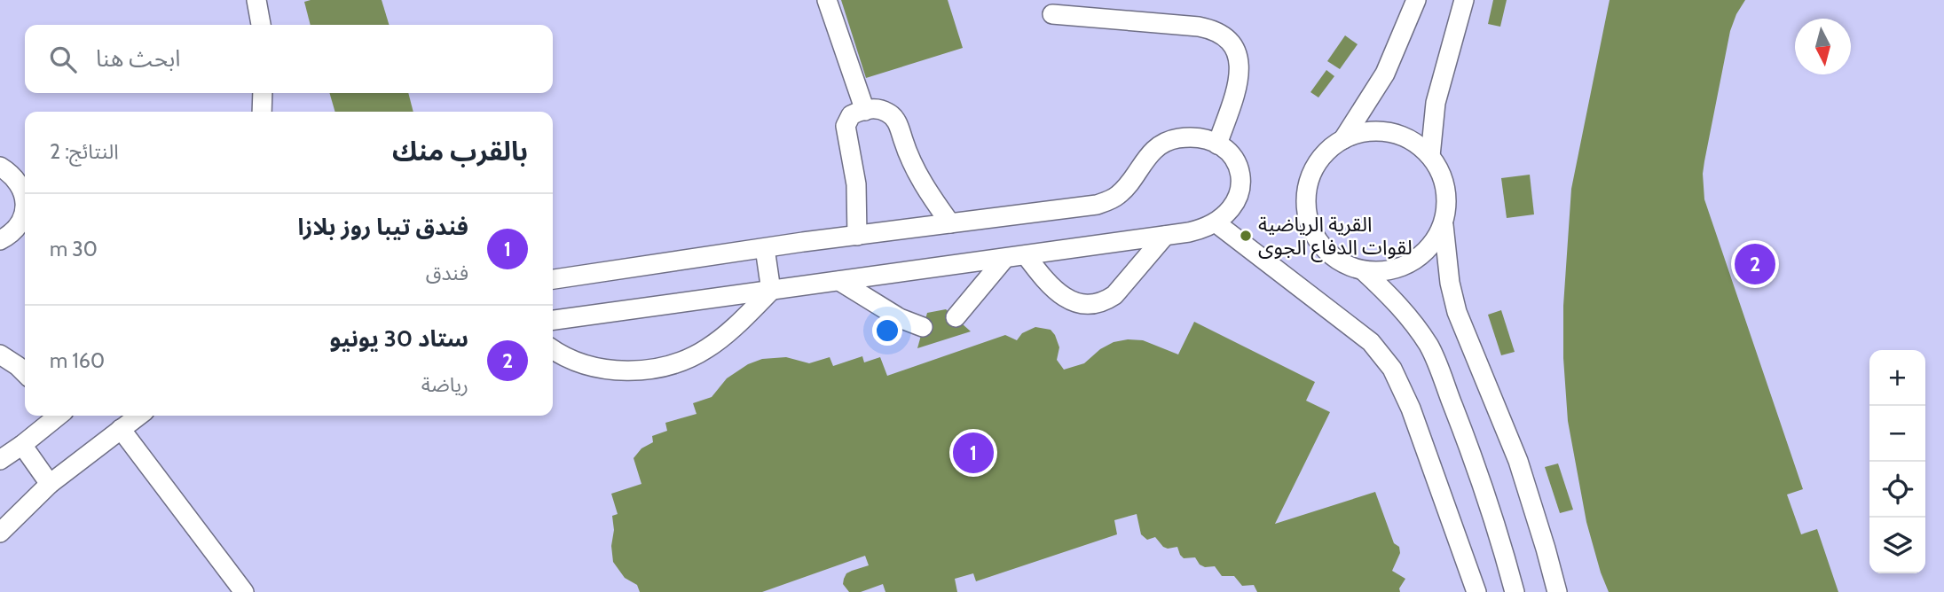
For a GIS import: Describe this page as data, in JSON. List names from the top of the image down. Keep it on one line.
{"places":["القرية الرياضية لقوات الدفاع الجوى"],"north":"bottom","page":{"search":"ابحث هنا","heading":["بالقرب منك","النتائج: 2"],"list":[{"mark":"1","name":"فندق تيبا روز بلازا","note":"فندق","value":"30 m"},{"mark":"2","name":"ستاد 30 يونيو","note":"رياضة","value":"160 m"}],"pins":["2","1"],"map_buttons":["+","−"]}}
